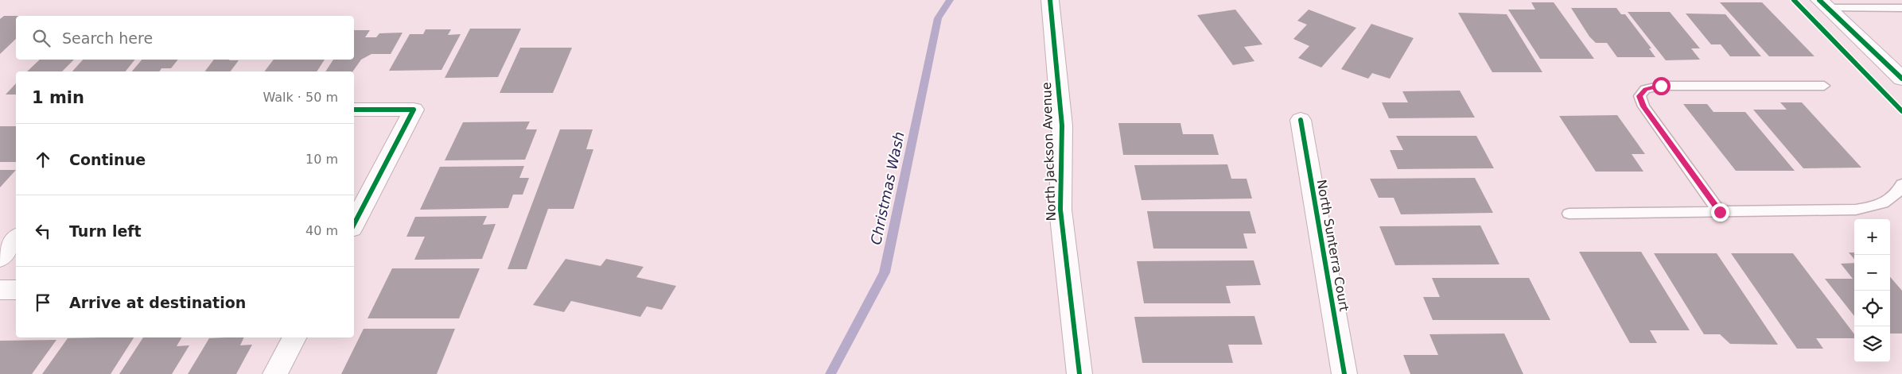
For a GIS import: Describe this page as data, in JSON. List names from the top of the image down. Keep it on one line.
{"streets":{"street":["North Jackson Avenue","North Sunterra Court"]},"water":["Christmas Wash"],"page":{"search":"Search here","heading":["1 min","Walk · 50 m"],"list":[["Continue","10 m"],["Turn left","40 m"],"Arrive at destination"],"map_buttons":["+","−"]}}
